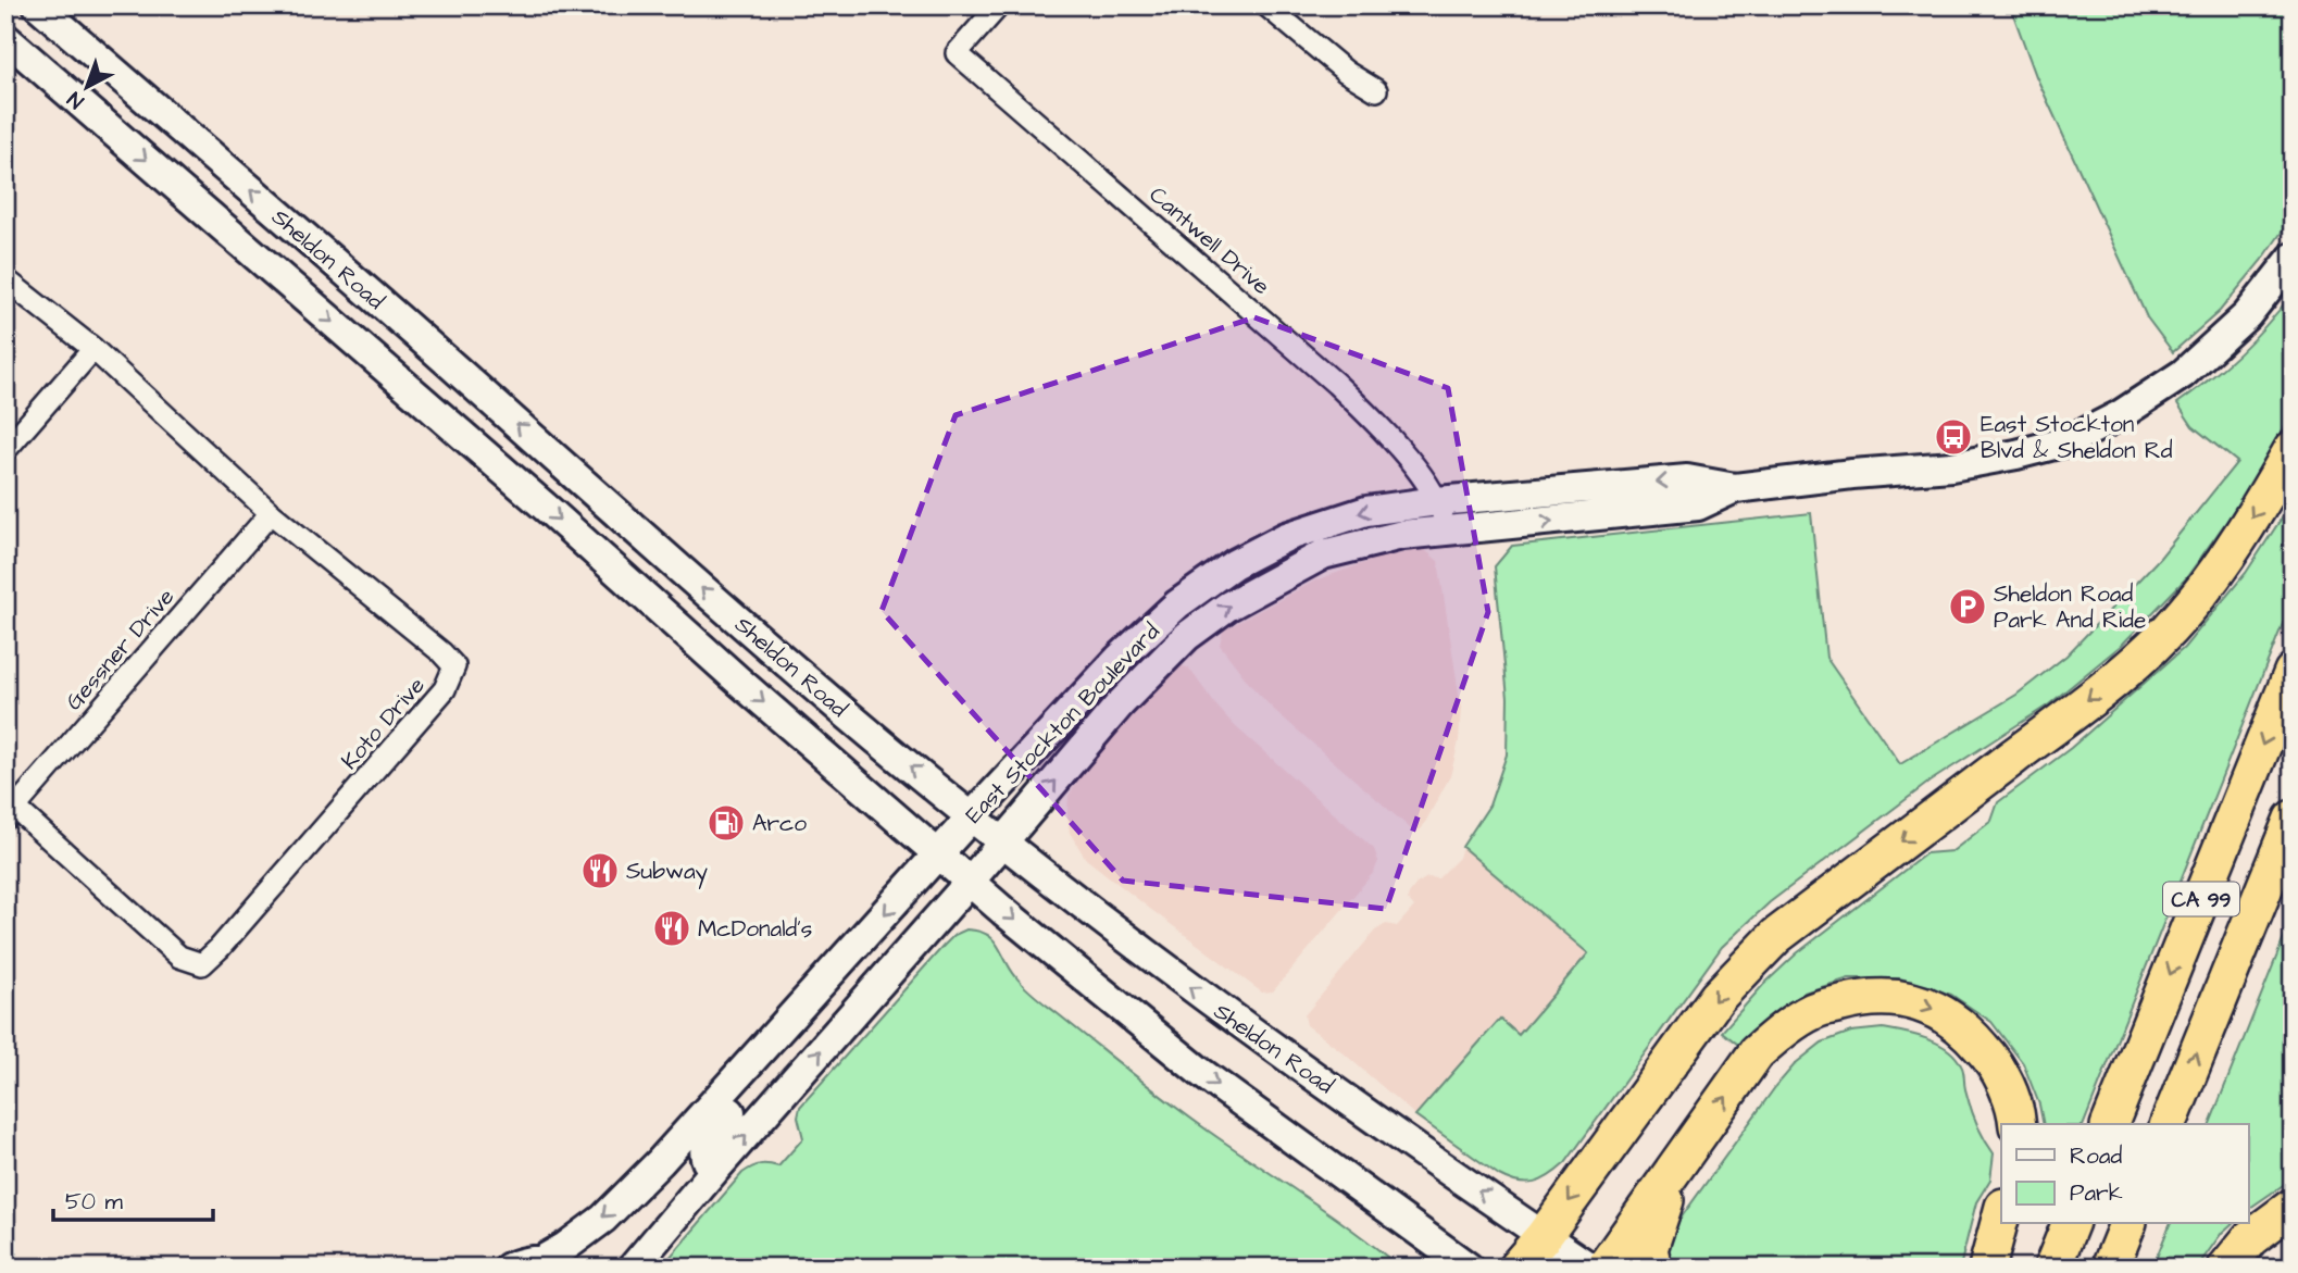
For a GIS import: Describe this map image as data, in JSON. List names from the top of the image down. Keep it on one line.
{"streets":{"highway":["CA 99"],"main road":["Sheldon Road","East Stockton Boulevard"],"street":["Cantwell Drive","Gessner Drive","Koto Drive"]},"crossings":[["Cantwell Drive","East Stockton Boulevard"],["Sheldon Road","East Stockton Boulevard"],["Gessner Drive","Koto Drive"]],"places":{"bus stop":["East Stockton Blvd & Sheldon Rd"],"parking":["Sheldon Road Park And Ride"],"fuel station":["Arco"],"restaurant":["Subway","McDonald's"]},"legend":["Road","Park"],"scale_bar":"50 m","north":"bottom left"}
